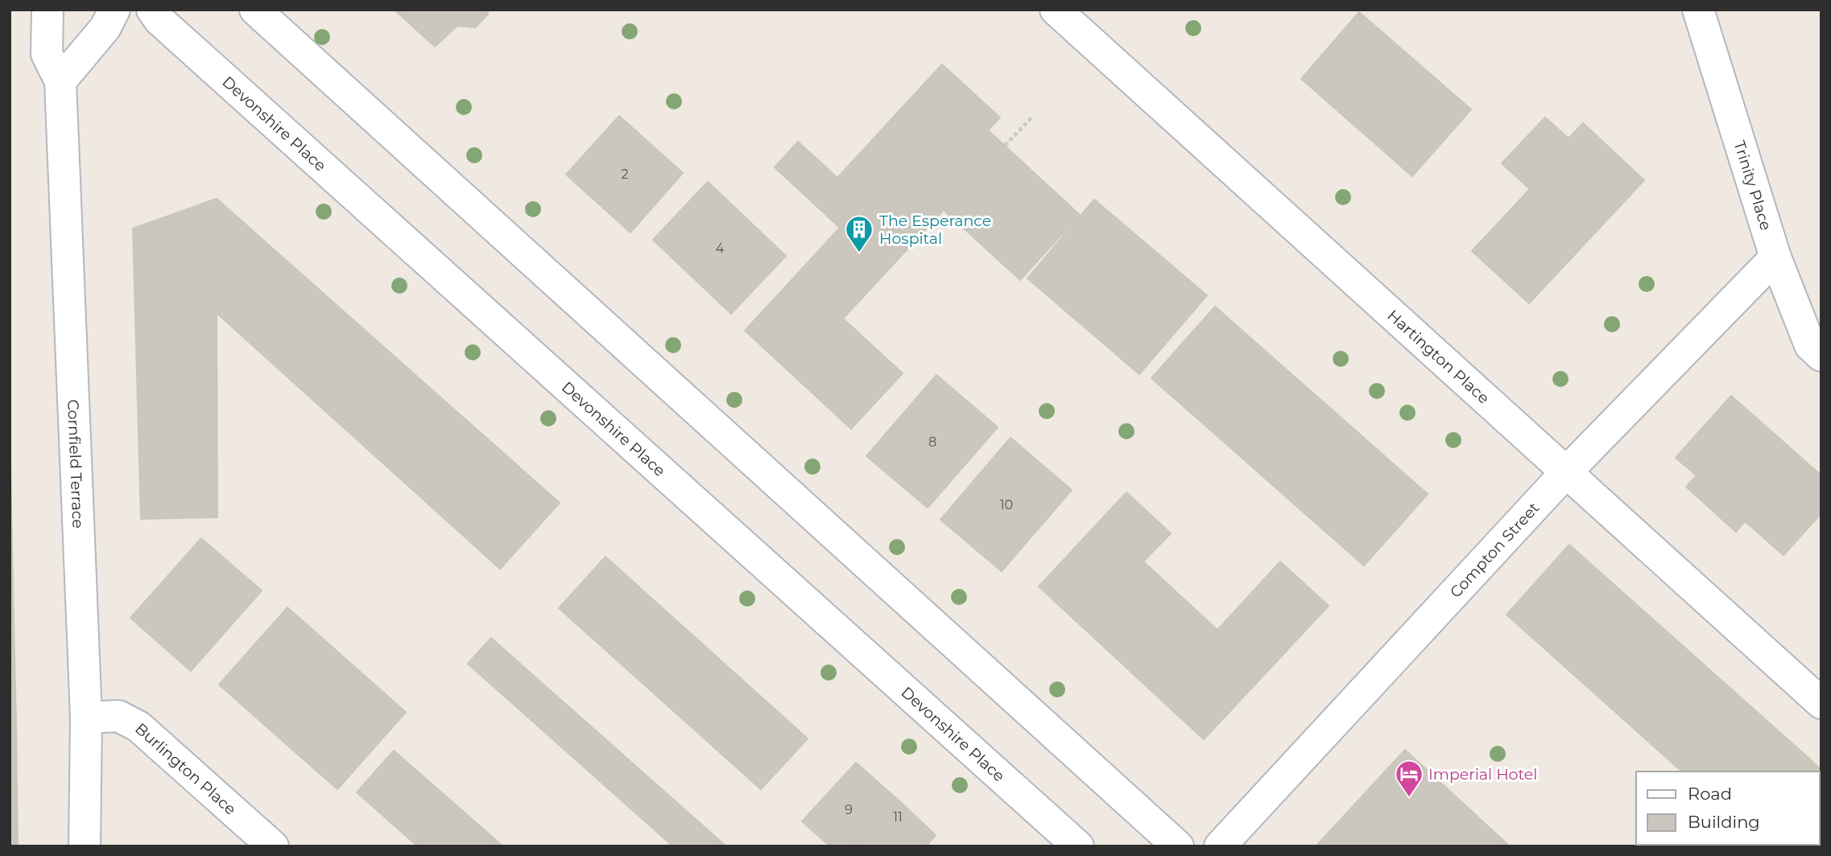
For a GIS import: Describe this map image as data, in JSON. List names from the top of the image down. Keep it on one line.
{"streets":{"street":["Devonshire Place","Trinity Place","Hartington Place","Cornfield Terrace","Compton Street","Burlington Place"]},"crossings":[["Trinity Place","Compton Street"],["Hartington Place","Compton Street"],["Cornfield Terrace","Burlington Place"]],"places":{"building":["The Esperance Hospital"],"hotel":["Imperial Hotel"]},"house_numbers":["2","4","8","10","9","11"],"legend":["Road","Building"]}
